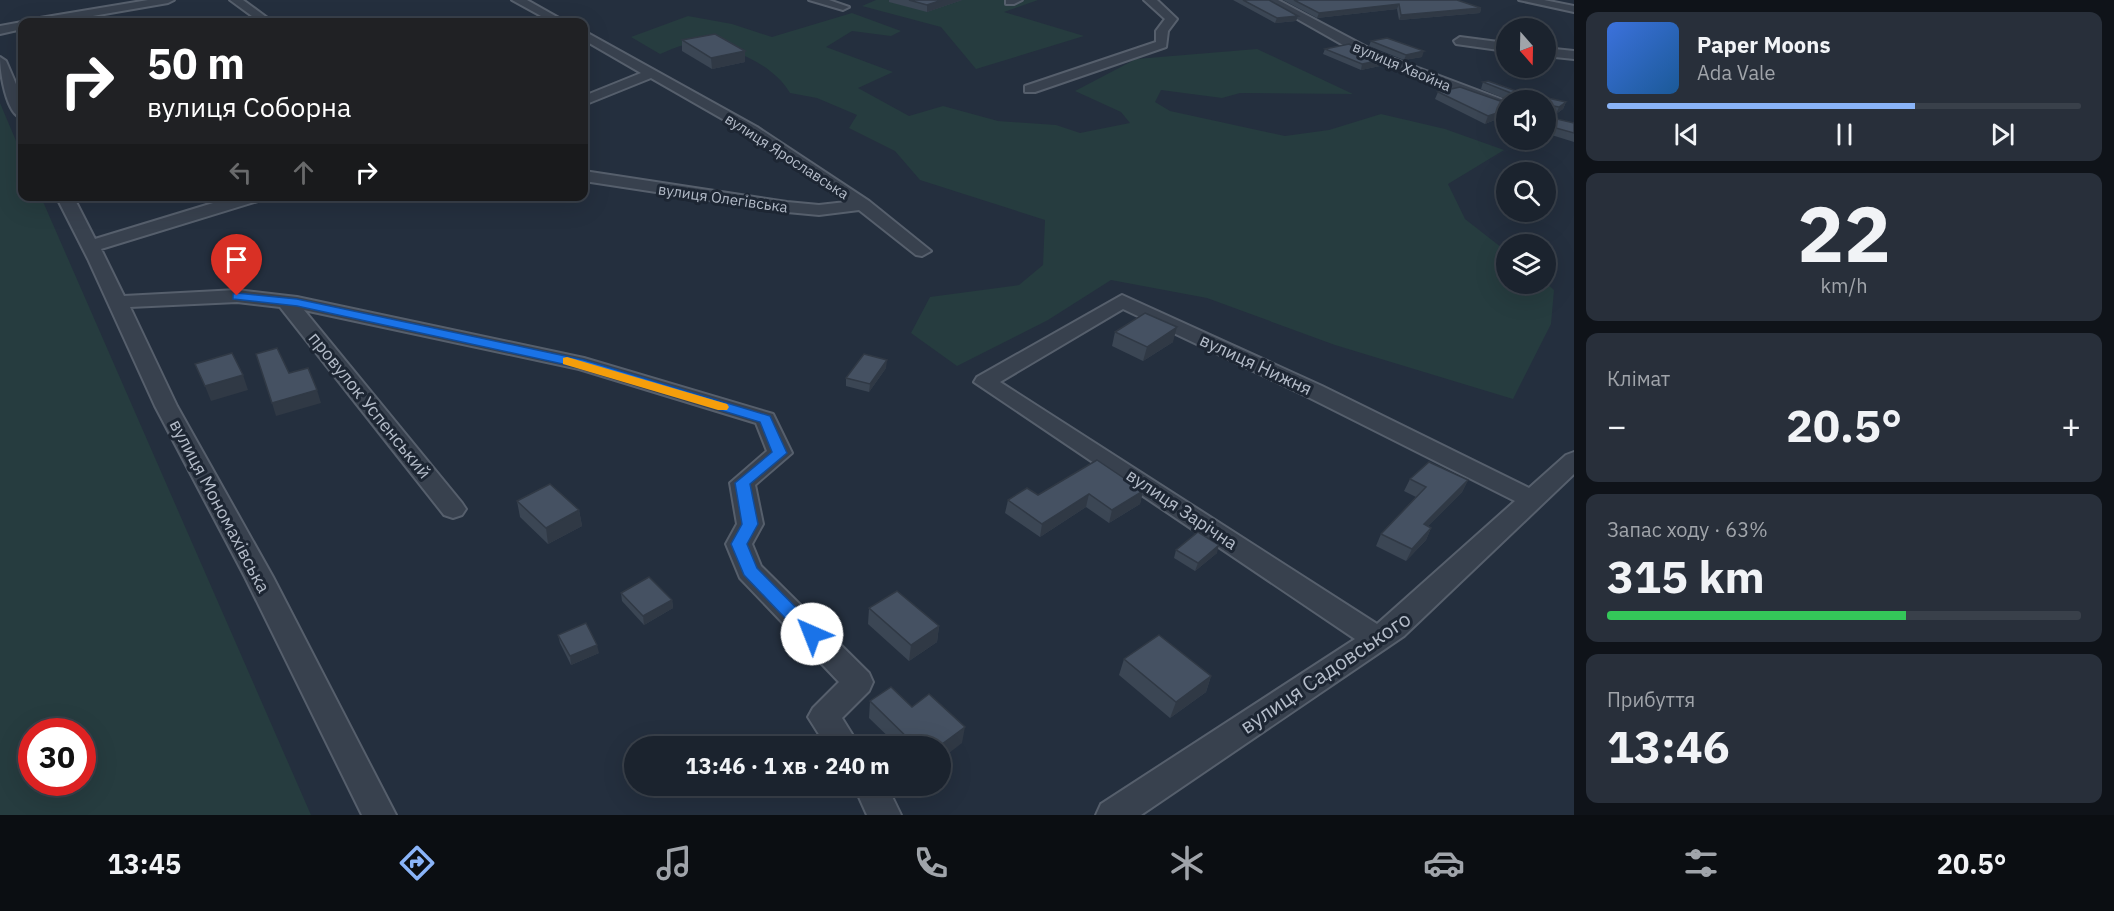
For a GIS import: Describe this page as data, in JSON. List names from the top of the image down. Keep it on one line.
{"streets":{"street":["вулиця Хвойна","вулиця Ярославська","вулиця Олегівська","вулиця Нижня","провулок Успенський","вулиця Мономахівська","вулиця Зарічна","вулиця Садовського"]},"crossings":[["вулиця Ярославська","вулиця Олегівська"],["вулиця Нижня","вулиця Зарічна"],["вулиця Нижня","вулиця Садовського"],["вулиця Зарічна","вулиця Садовського"]],"north":"bottom","page":{"turn":["50 m","вулиця Соборна"],"song":["Paper Moons","Ada Vale"],"tile":[["22","km/h"],"Клімат",["Запас ходу · 63%","315 km"],["Прибуття","13:46"]],"heat":["−","20.5°","+"],"limit":"30","trip":"13:46 · 1 хв · 240 m","tabs":["13:45","20.5°"]}}
